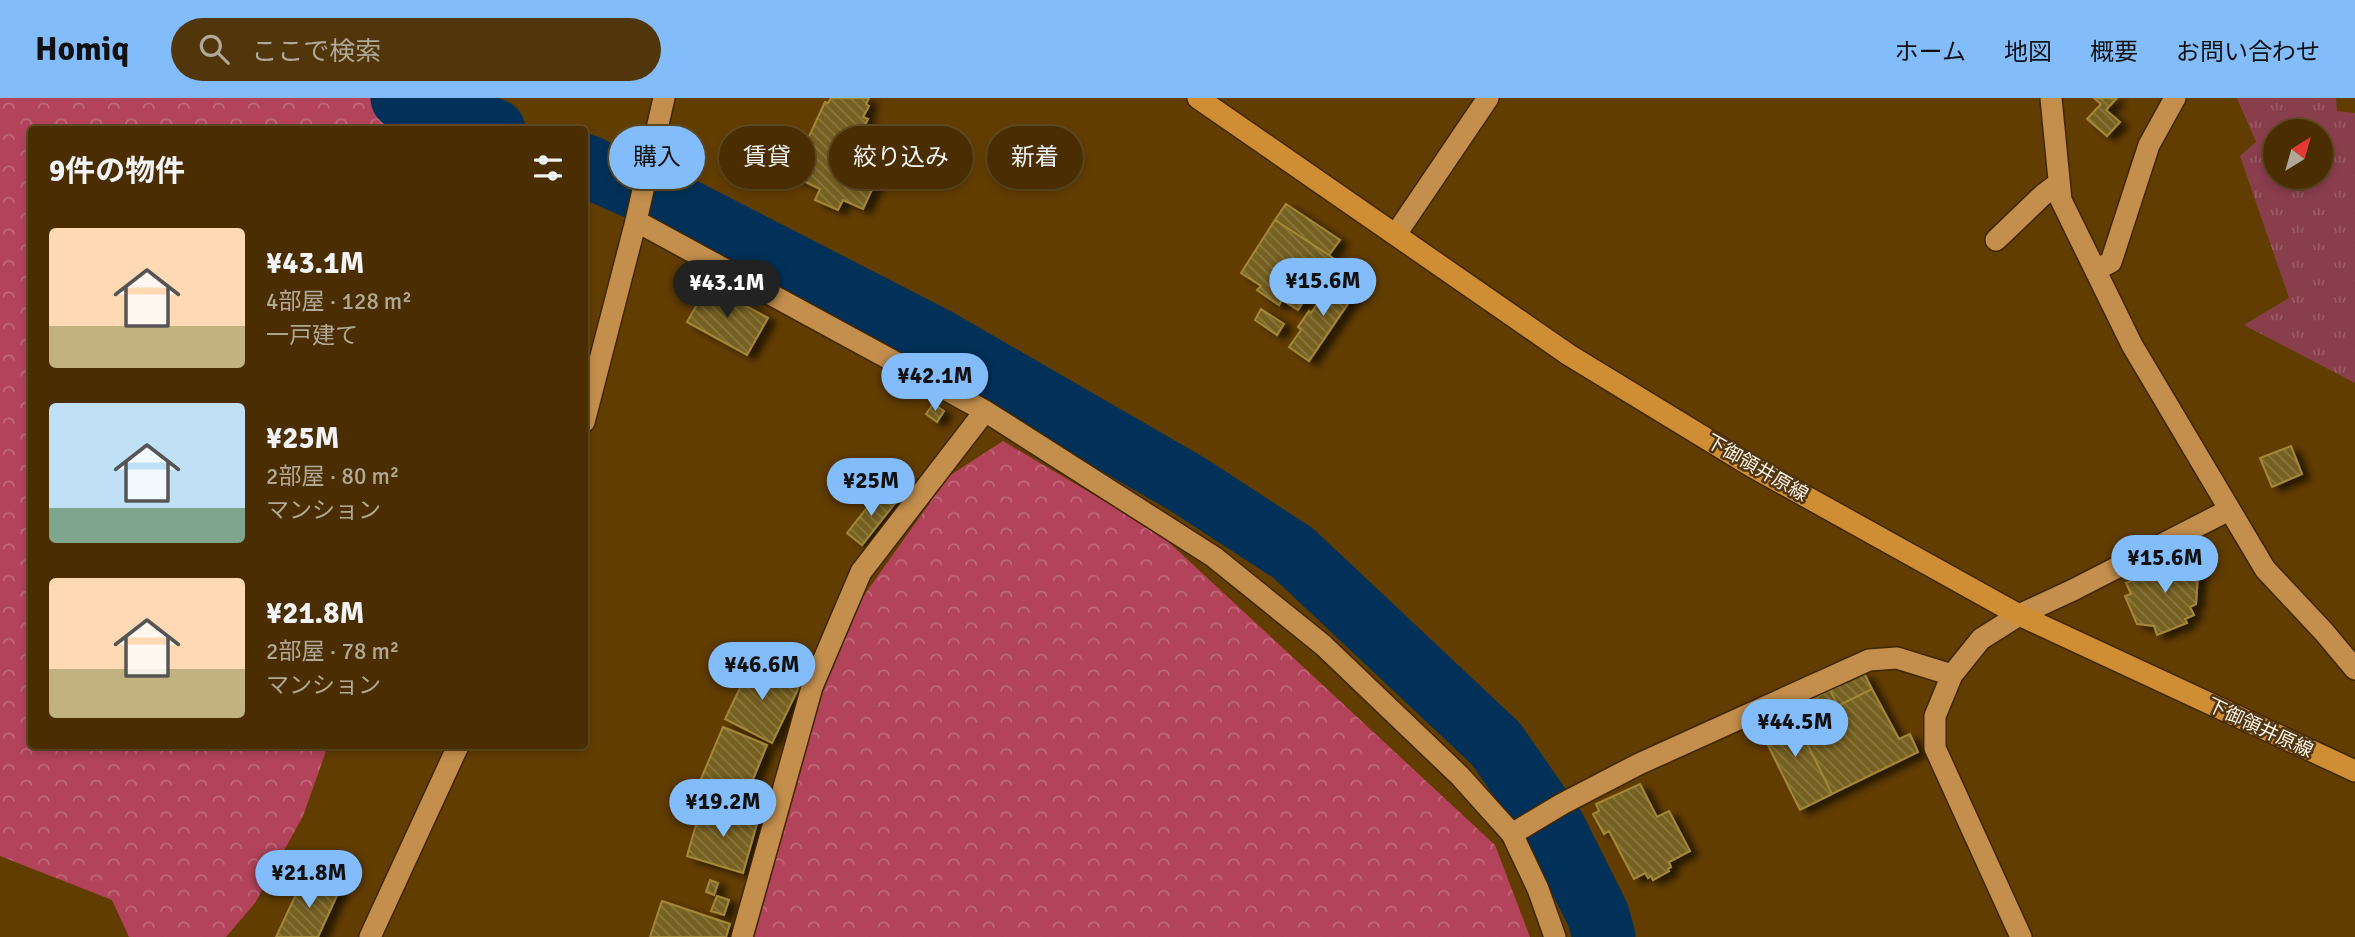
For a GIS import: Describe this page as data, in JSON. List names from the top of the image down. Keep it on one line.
{"streets":{"main road":["下御領井原線"]},"north":"top right","page":{"header":"Homiq","search":"ここで検索","nav":["ホーム","地図","概要","お問い合わせ"],"chip":["購入","賃貸","絞り込み","新着"],"heading":"9件の物件","list":[{"name":"¥43.1M","note":"4部屋 · 128 m² · 一戸建て"},{"name":"¥25M","note":"2部屋 · 80 m² · マンション"},{"name":"¥21.8M","note":"2部屋 · 78 m² · マンション"}],"price":["¥15.6M","¥43.1M","¥42.1M","¥25M","¥15.6M","¥46.6M","¥44.5M","¥19.2M","¥21.8M"]}}
